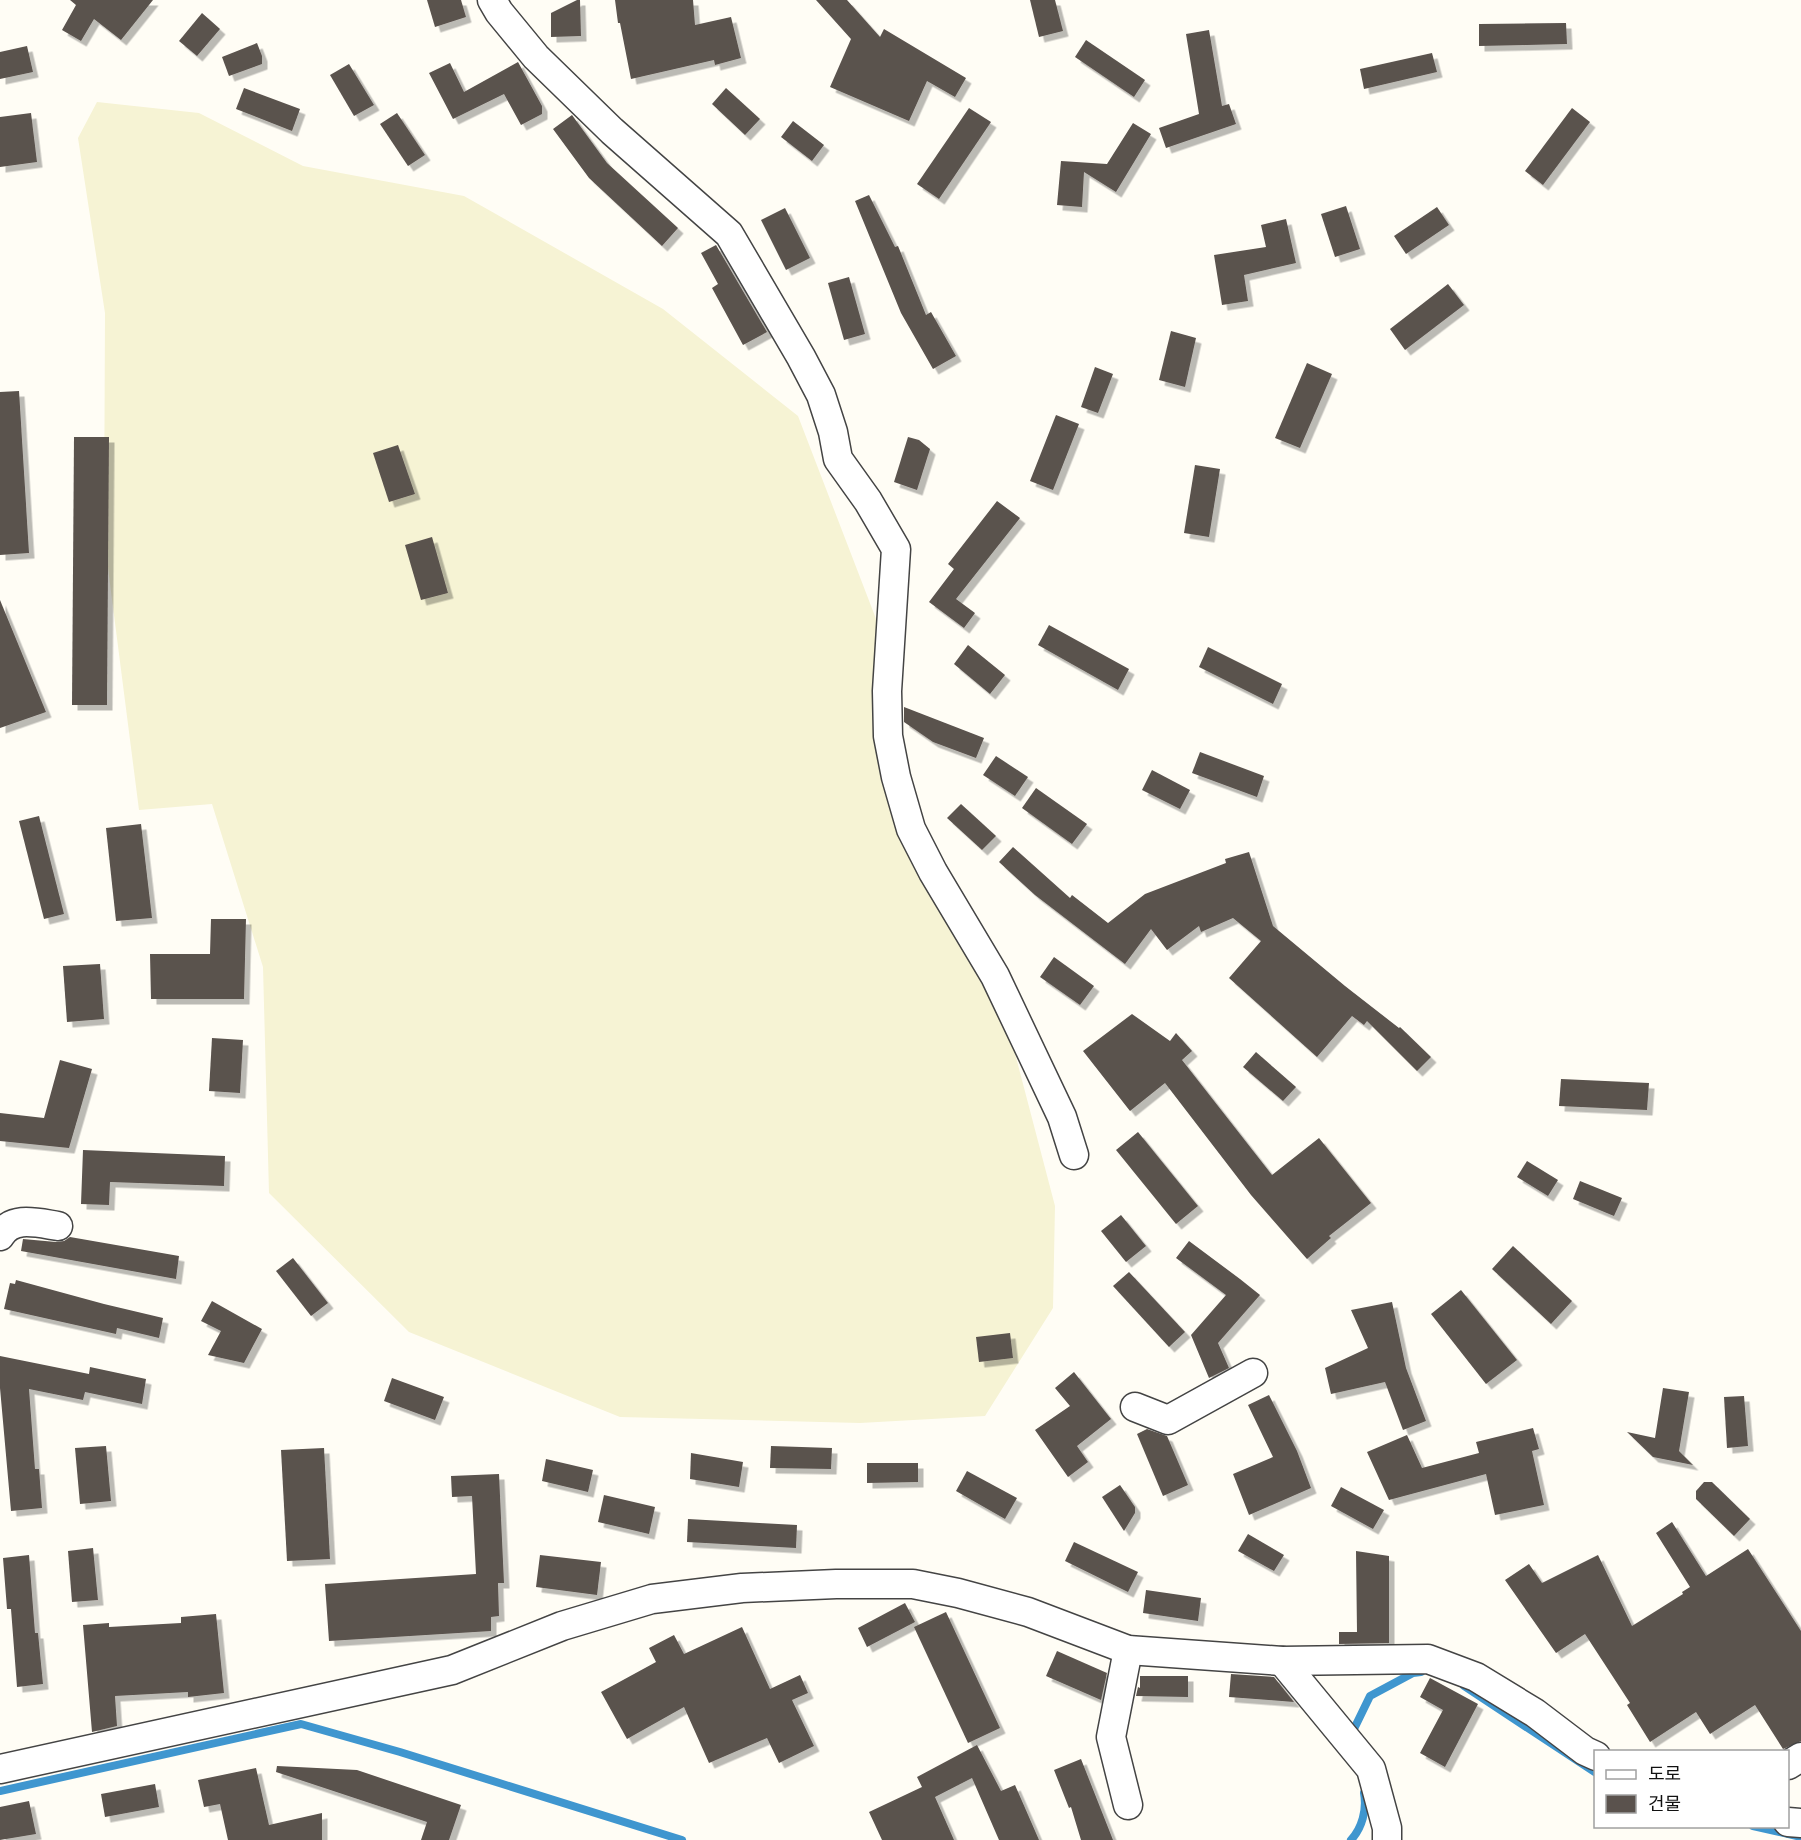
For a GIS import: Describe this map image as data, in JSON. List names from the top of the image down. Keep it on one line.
{"legend":["도로","건물"]}
